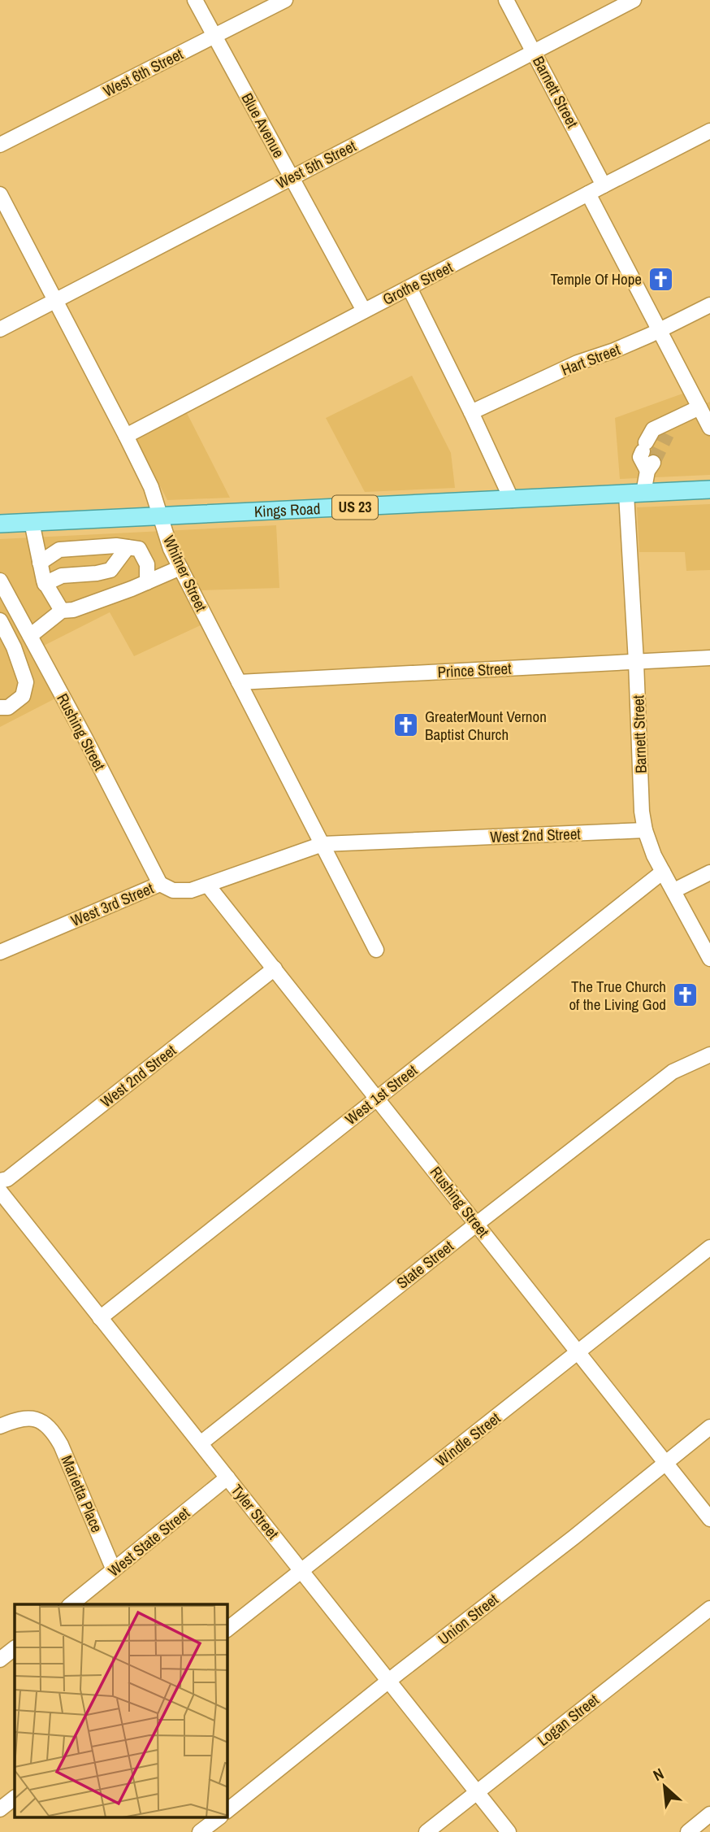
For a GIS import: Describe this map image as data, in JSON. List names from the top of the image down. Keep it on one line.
{"streets":{"main road":["US 23","Kings Road"],"street":["West 6th Street","Barnett Street","Blue Avenue","West 5th Street","Grothe Street","Hart Street","Whitner Street","Prince Street","Rushing Street","West 2nd Street","West 3rd Street","West 1st Street","State Street","Windle Street","Marietta Place","Tyler Street","West State Street","Union Street","Logan Street"]},"crossings":[["West 6th Street","Blue Avenue"],["Barnett Street","West 5th Street"],["Barnett Street","Grothe Street"],["Barnett Street","Kings Road"],["Barnett Street","Prince Street"],["Barnett Street","West 2nd Street"],["Barnett Street","West 1st Street"],["Blue Avenue","West 5th Street"],["Blue Avenue","Grothe Street"],["West 5th Street","Whitner Street"],["Grothe Street","Whitner Street"],["Kings Road","Whitner Street"],["Whitner Street","Prince Street"],["Whitner Street","West 2nd Street"],["Whitner Street","West 3rd Street"],["Rushing Street","West 2nd Street"],["Rushing Street","West 3rd Street"],["Rushing Street","West 1st Street"],["Rushing Street","State Street"],["Rushing Street","Windle Street"],["Rushing Street","Union Street"],["West 2nd Street","West 3rd Street"],["West 1st Street","Tyler Street"],["State Street","Tyler Street"],["Windle Street","Tyler Street"],["Marietta Place","West State Street"],["Tyler Street","West State Street"],["Tyler Street","Union Street"],["Tyler Street","Logan Street"]],"places":{"church":["Temple Of Hope","GreaterMount Vernon Baptist Church","The True Church of the Living God"]},"north":"top left"}
